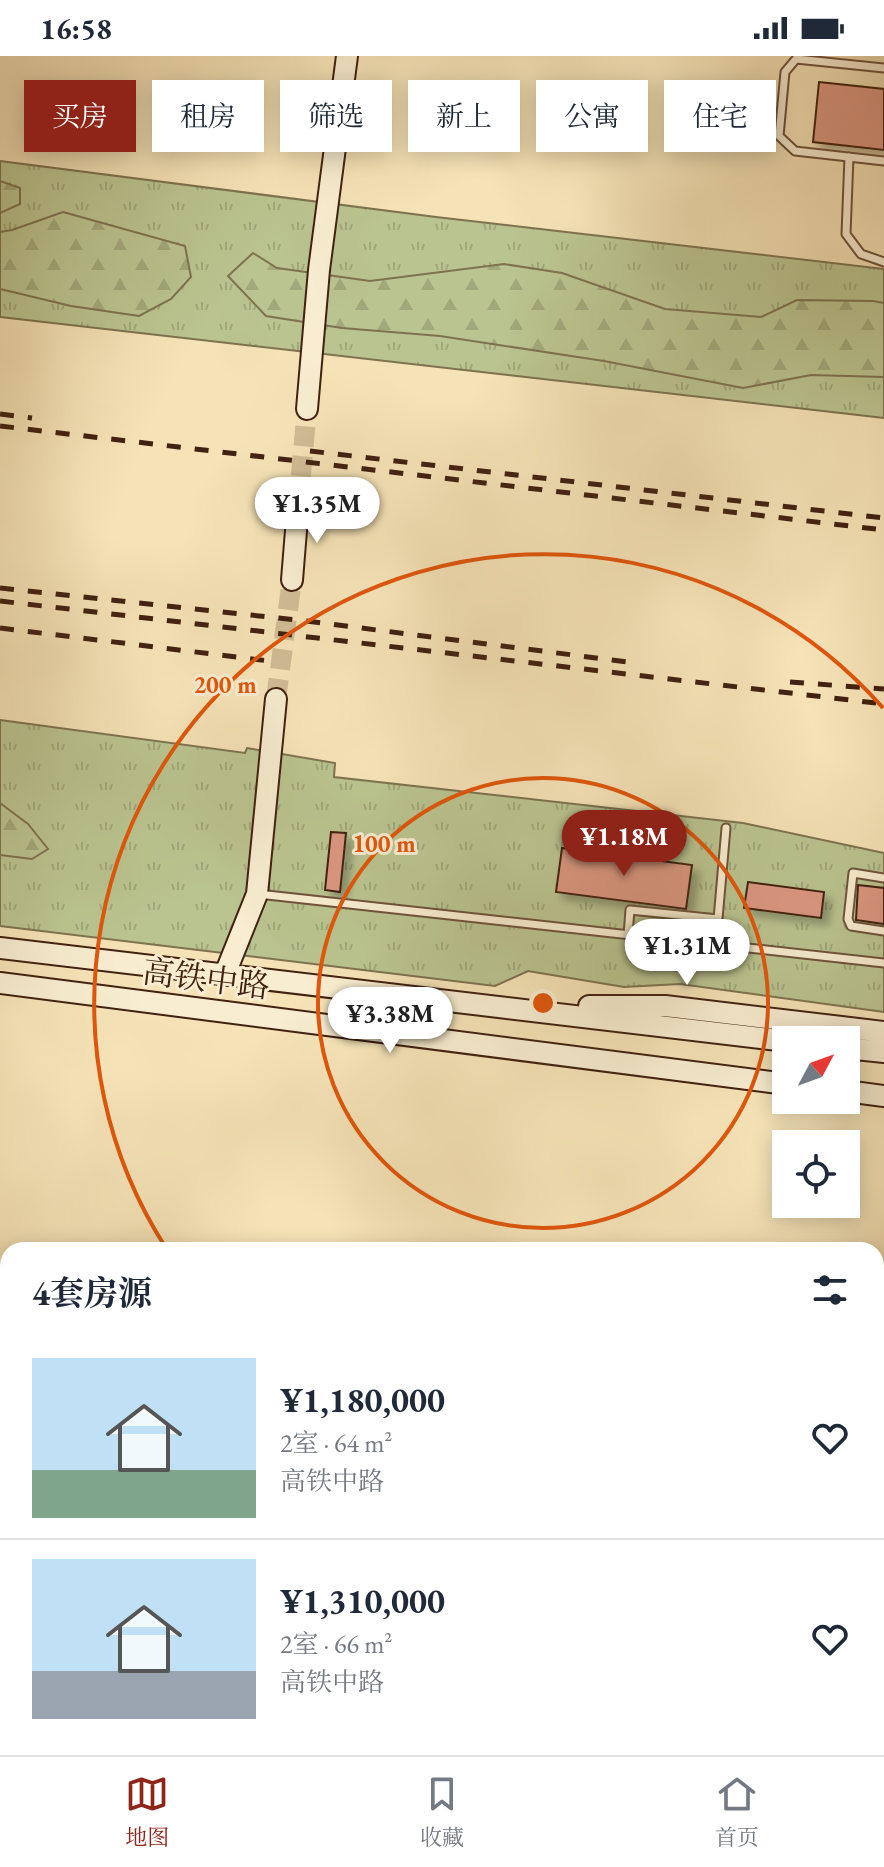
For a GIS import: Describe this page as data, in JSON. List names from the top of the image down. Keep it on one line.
{"streets":{"street":["高铁中路"]},"north":"top right","page":{"status":"16:58","chip":["买房","租房","筛选","新上","公寓","住宅"],"price":["¥1.35M","¥1.18M","¥1.31M","¥3.38M"],"heading":"4套房源","list":[{"name":"¥1,180,000","note":"2室 · 64 m² · 高铁中路"},{"name":"¥1,310,000","note":"2室 · 66 m² · 高铁中路"}],"tabs":["地图","收藏","首页"]},"rings":["200 m","100 m"]}
